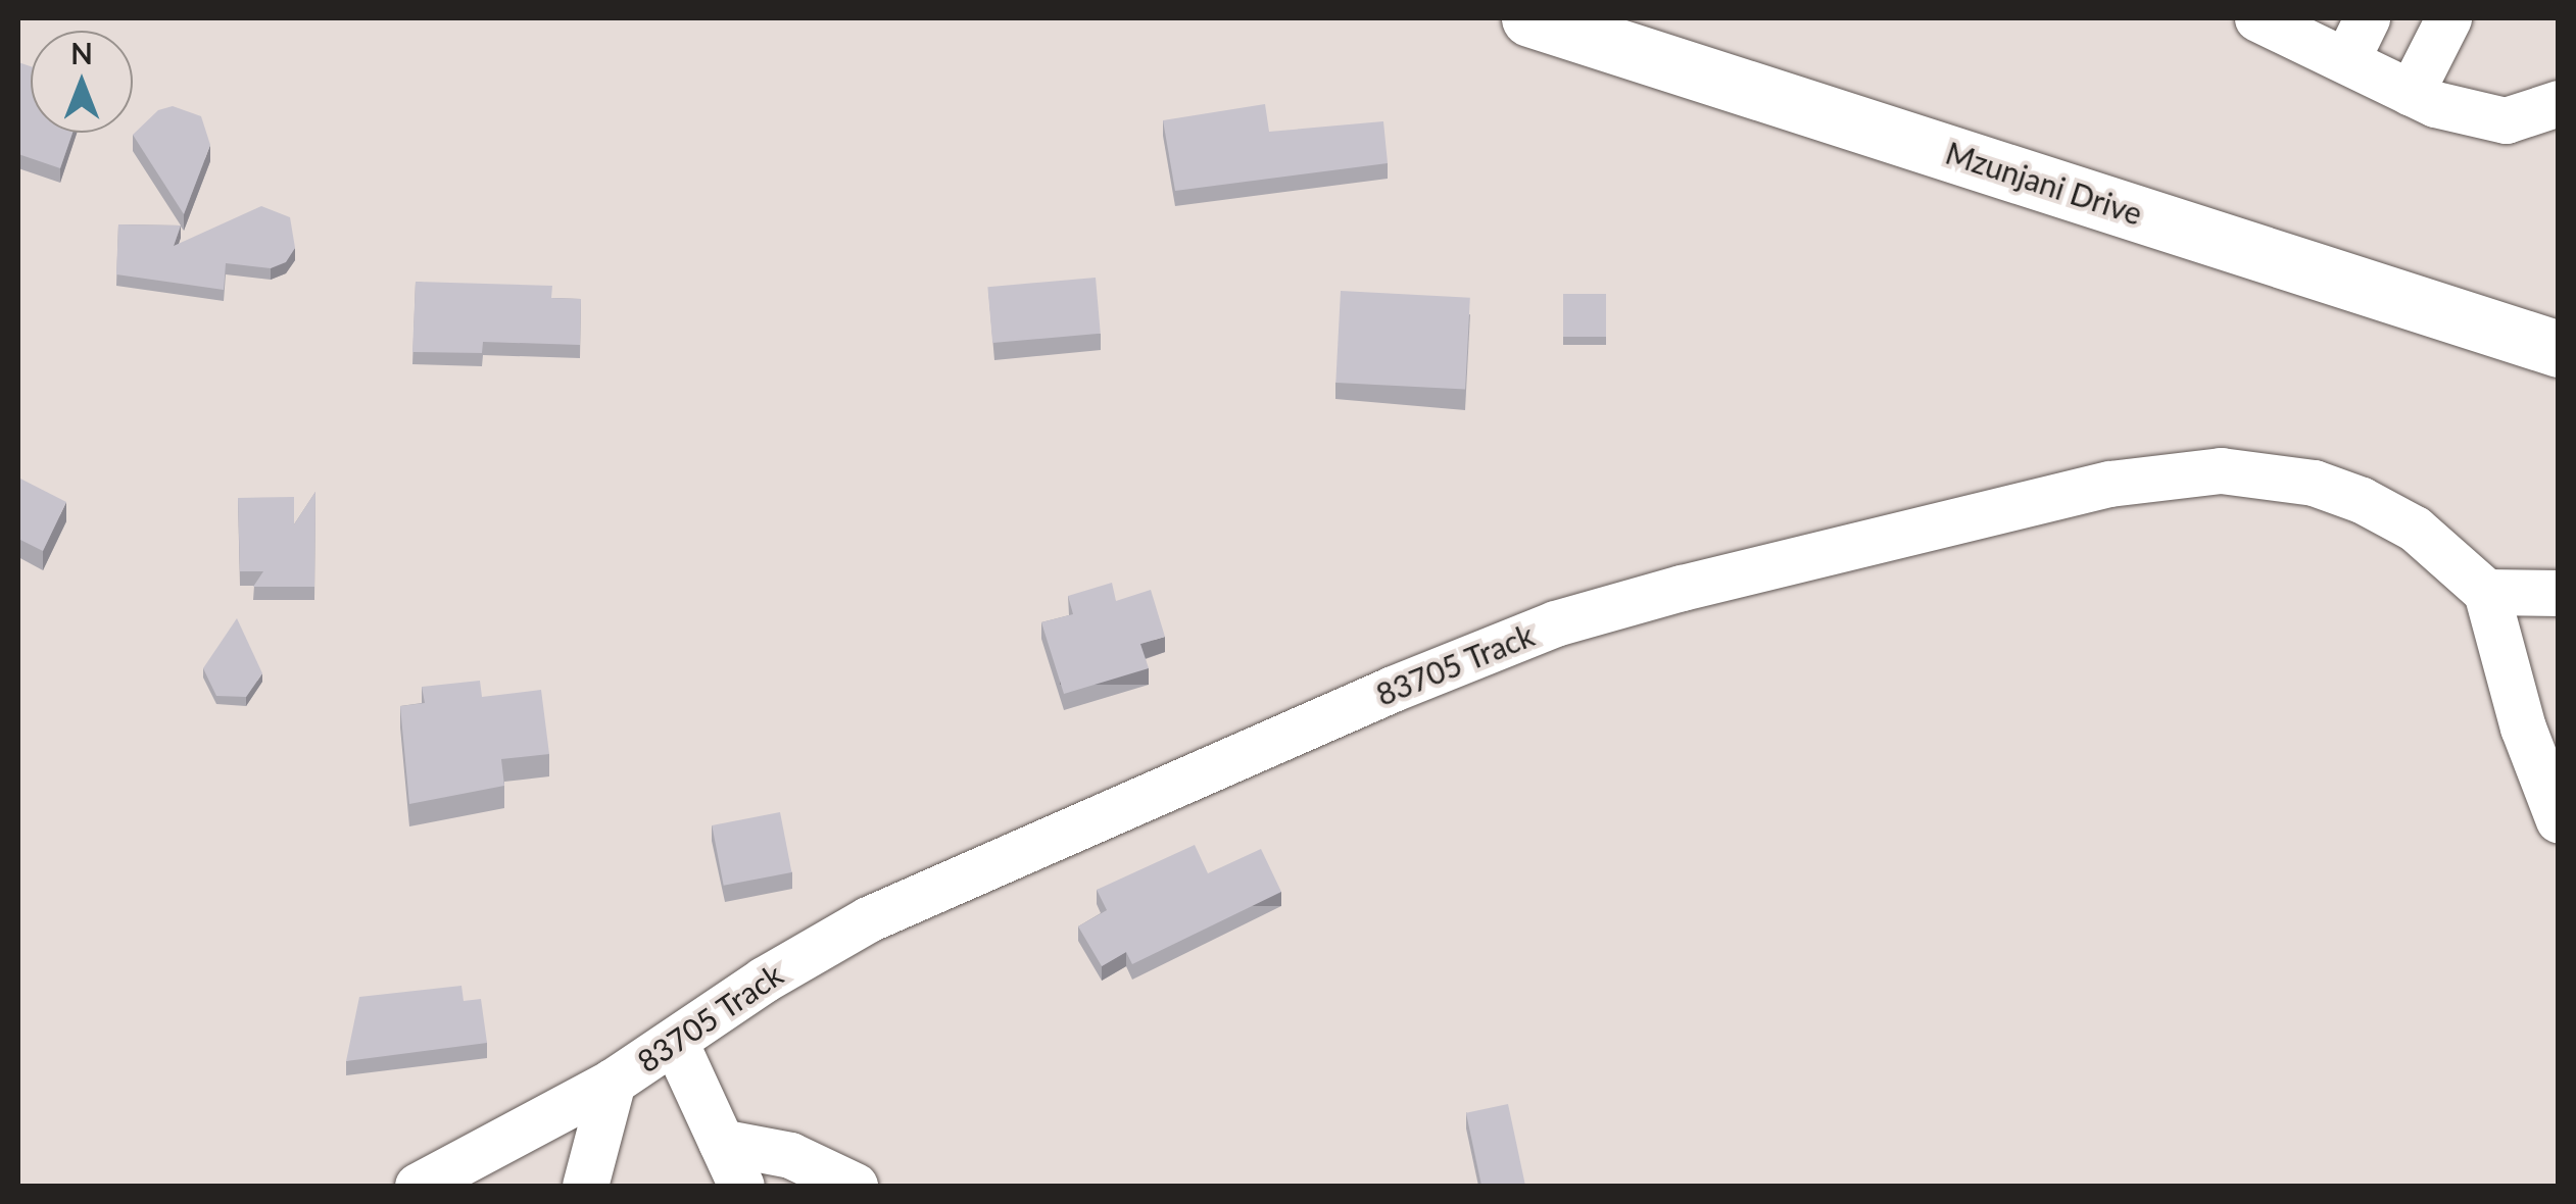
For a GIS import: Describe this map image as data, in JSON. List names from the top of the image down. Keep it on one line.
{"streets":{"main road":["Mzunjani Drive"],"street":["83705 Track"]},"north":"top"}
